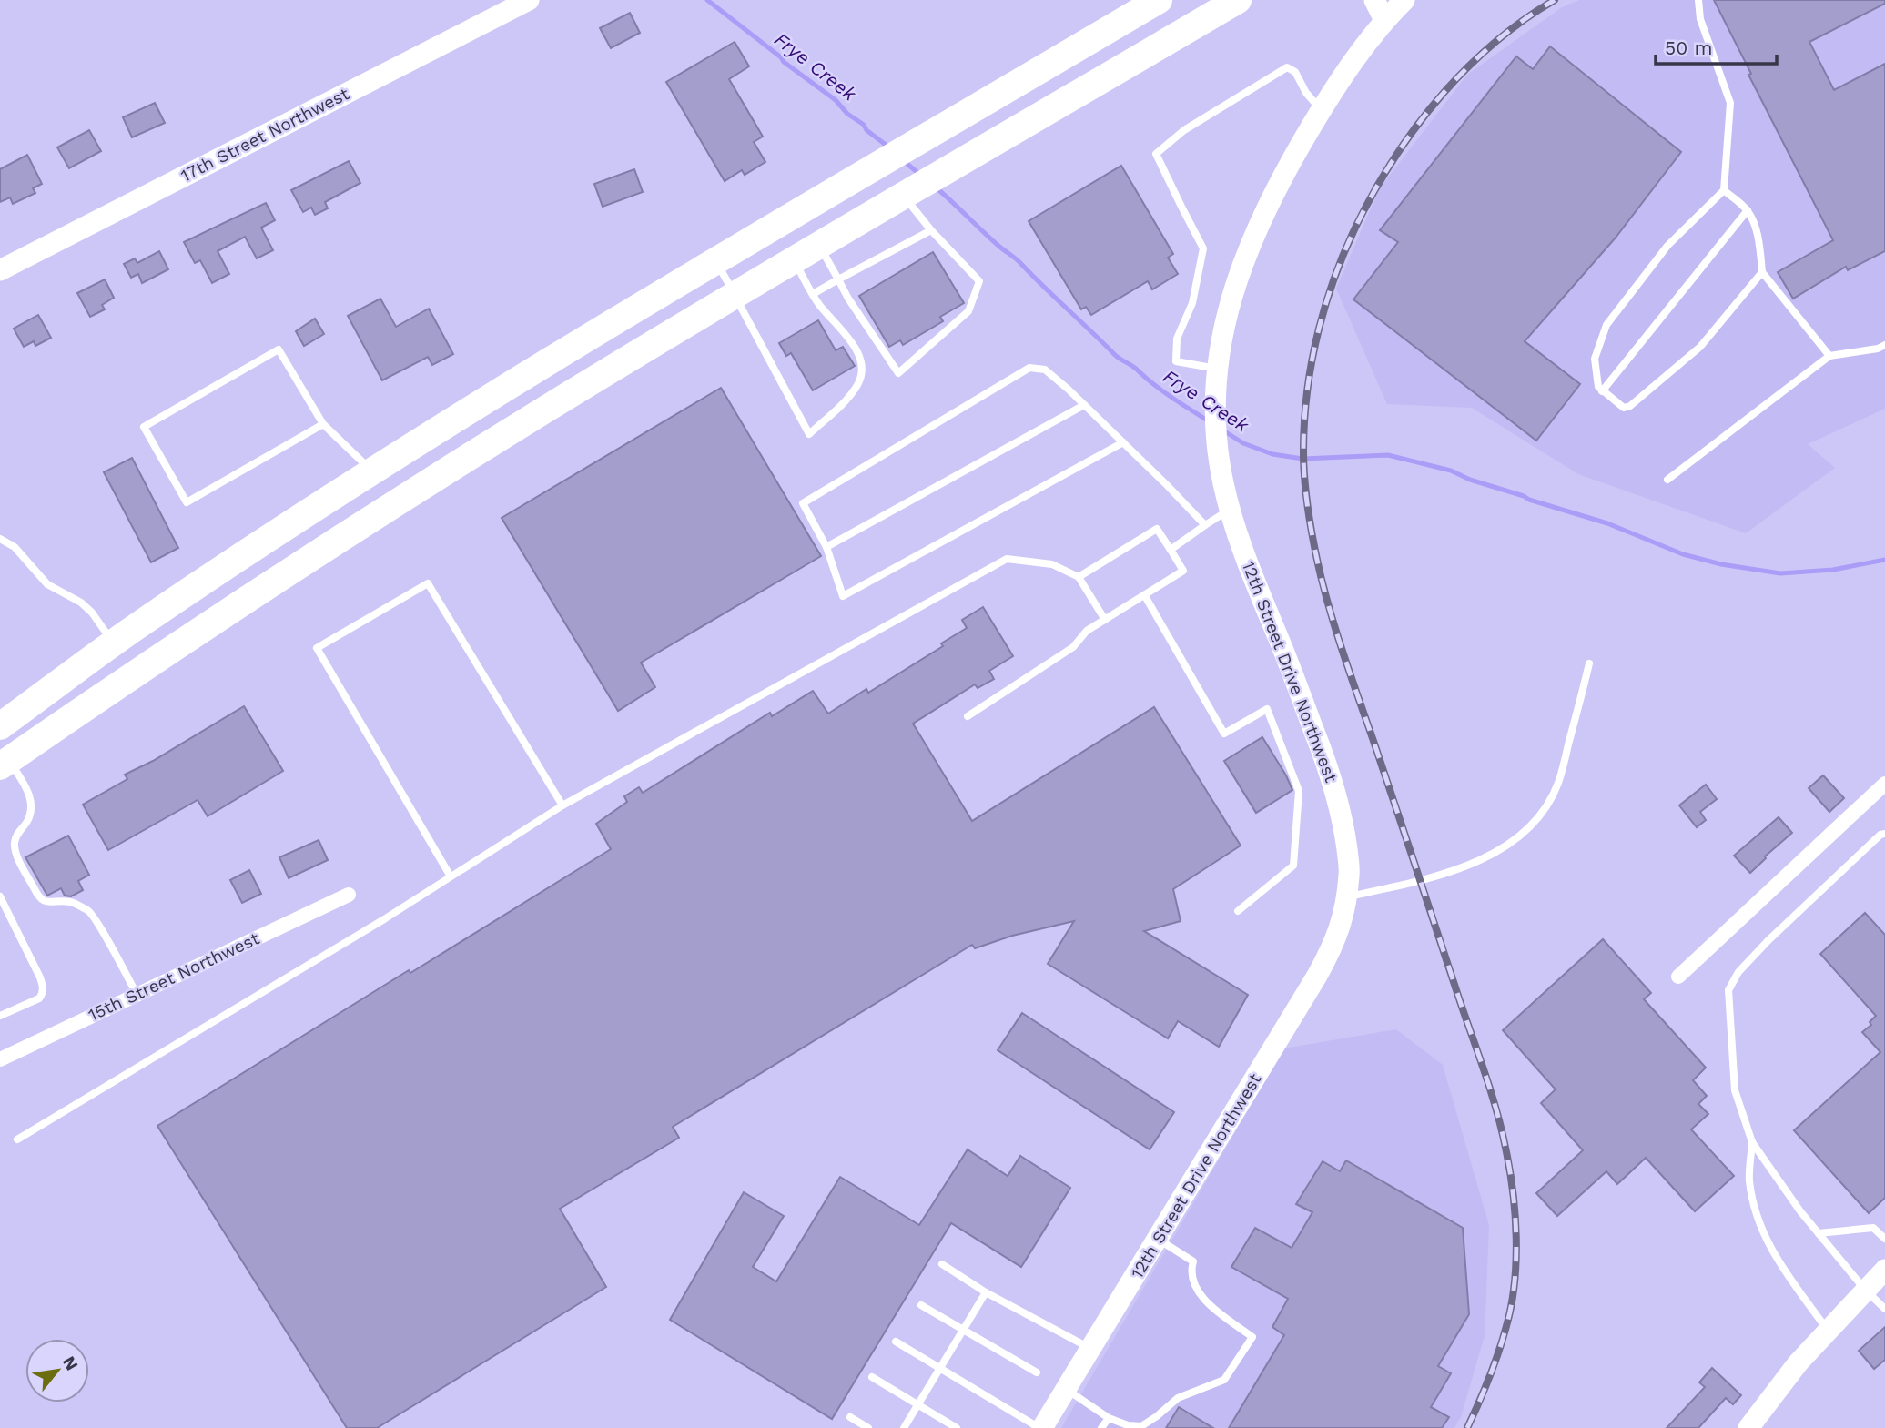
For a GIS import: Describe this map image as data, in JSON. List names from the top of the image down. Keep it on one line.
{"streets":{"street":["17th Street Northwest","12th Street Drive Northwest","15th Street Northwest"]},"water":["Frye Creek"],"scale_bar":"50 m","north":"top right"}
